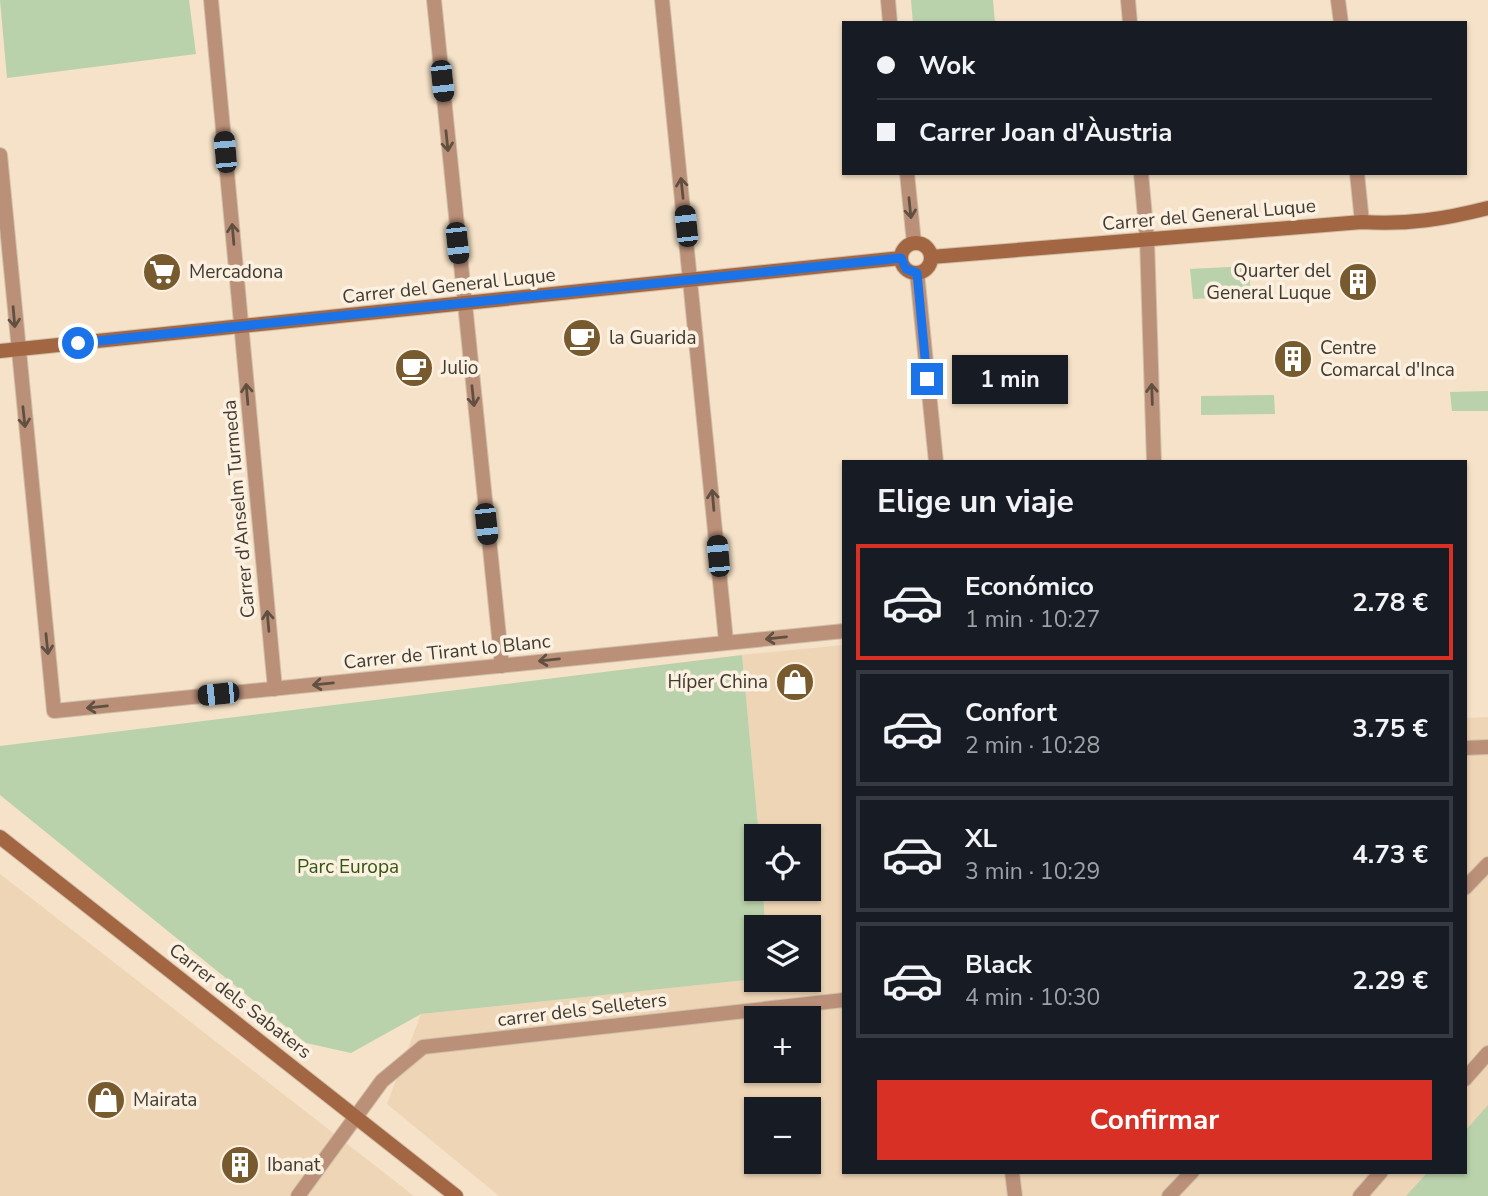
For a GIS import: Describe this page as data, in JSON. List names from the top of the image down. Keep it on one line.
{"streets":{"main road":["Carrer del General Luque","Carrer dels Sabaters"],"street":["Carrer d'Anselm Turmeda","Carrer de Tirant lo Blanc","carrer dels Selleters"]},"crossings":[["Carrer del General Luque","Carrer d'Anselm Turmeda"],["Carrer del General Luque","Carrer de Tirant lo Blanc"],["Carrer d'Anselm Turmeda","Carrer de Tirant lo Blanc"],["Carrer dels Sabaters","carrer dels Selleters"]],"one_way":["Carrer d'Anselm Turmeda","Carrer de Tirant lo Blanc"],"parks":["Parc Europa"],"places":{"supermarket":["Mercadona"],"building":["Quarter del General Luque","Centre Comarcal d'Inca","Ibanat"],"cafe":["la Guarida","Julio"],"shop":["Híper China","Mairata"]},"page":{"banner":["Wok","Carrer Joan d'Àustria"],"bubble":"1 min","heading":"Elige un viaje","list":[{"name":"Económico","note":"1 min · 10:27","value":"2.78 €"},{"name":"Confort","note":"2 min · 10:28","value":"3.75 €"},{"name":"XL","note":"3 min · 10:29","value":"4.73 €"},{"name":"Black","note":"4 min · 10:30","value":"2.29 €"}],"map_buttons":["+","−"],"buttons":"Confirmar"}}
